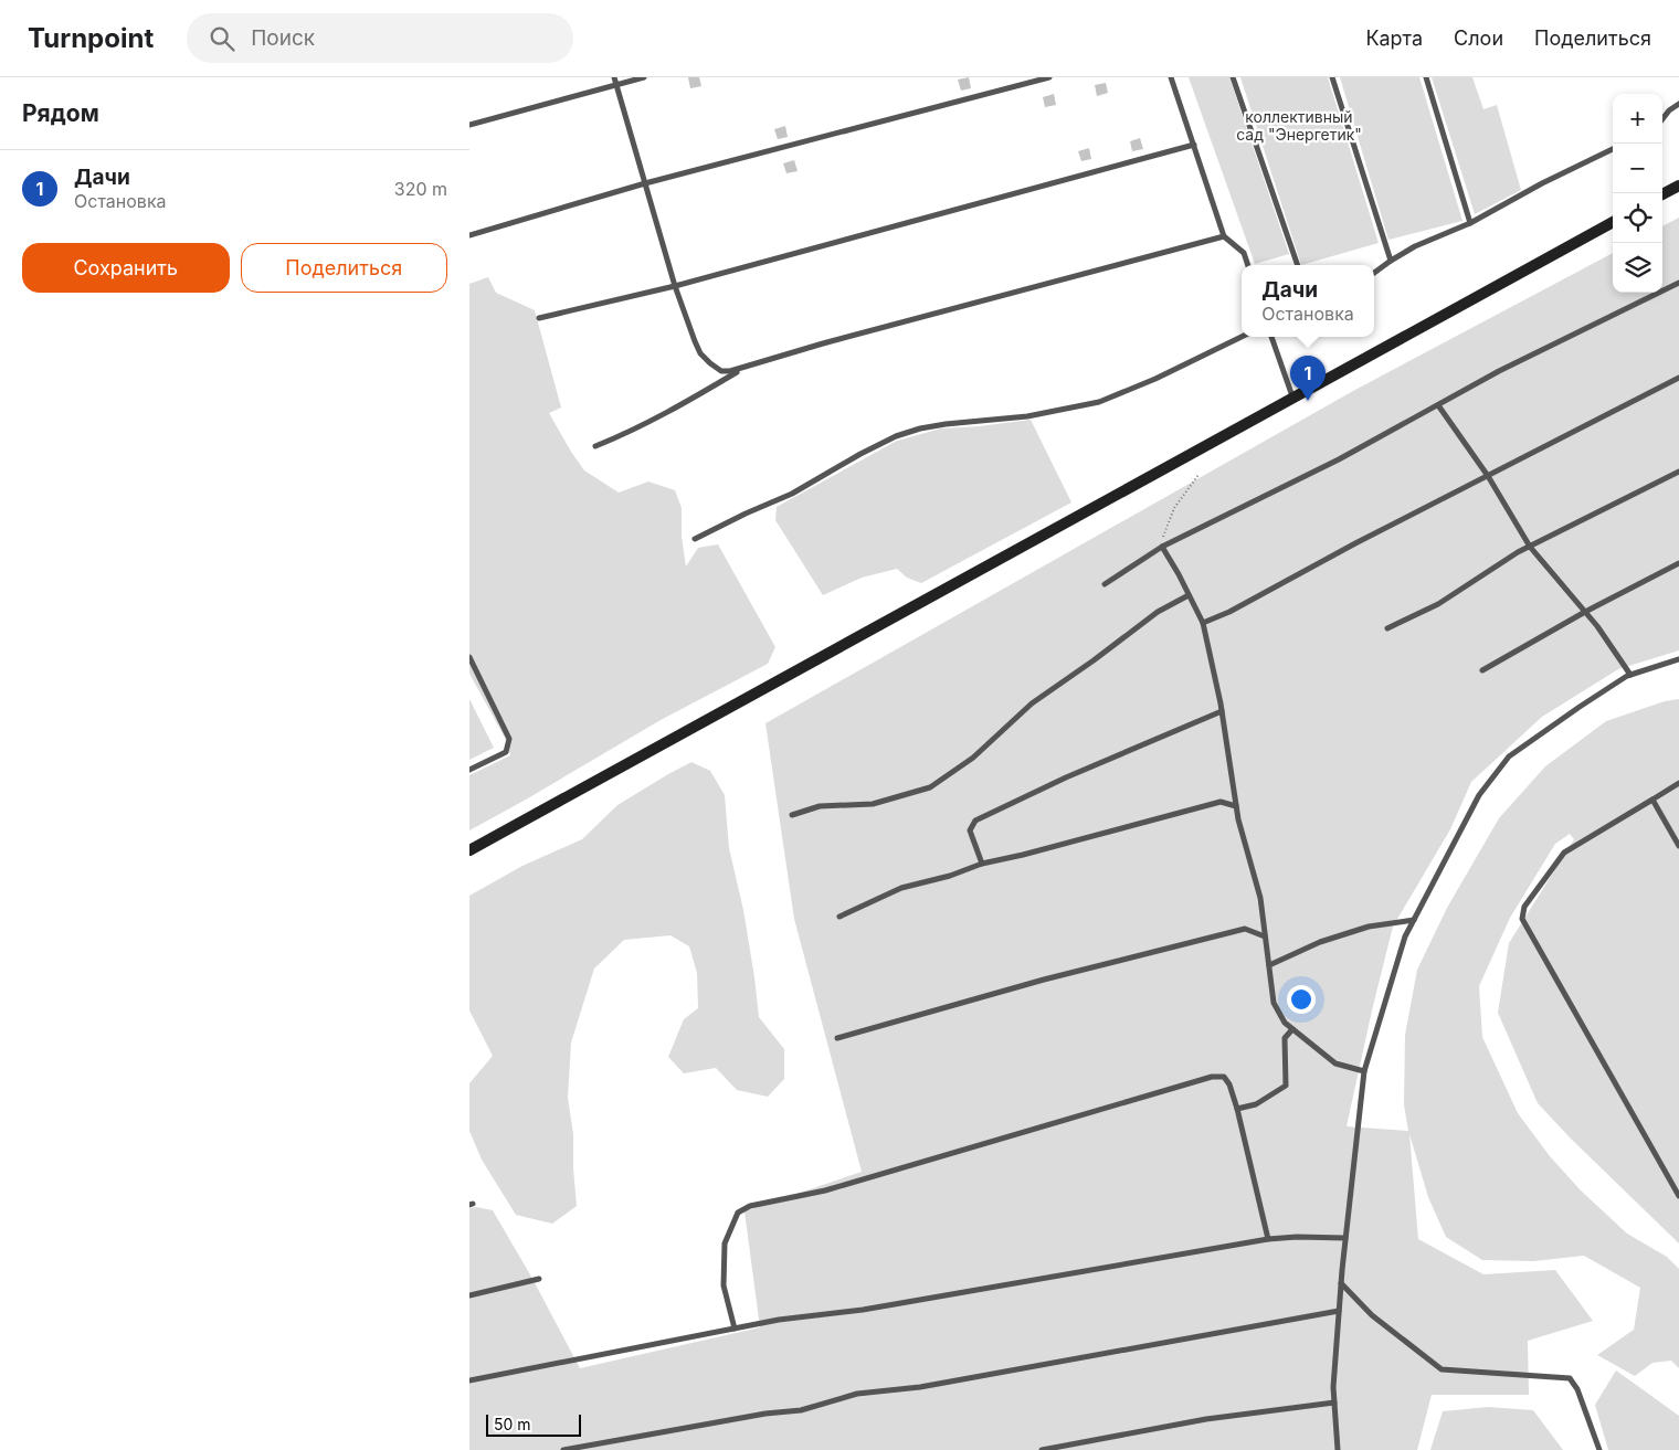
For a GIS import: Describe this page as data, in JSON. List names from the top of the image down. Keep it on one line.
{"parks":["коллективный сад \"Энергетик\""],"scale_bar":"50 m","page":{"header":"Turnpoint","search":"Поиск","nav":["Карта","Слои","Поделиться"],"heading":"Рядом","map_buttons":["+","−"],"list":[{"mark":"1","name":"Дачи","note":"Остановка","value":"320 m"}],"buttons":["Сохранить","Поделиться"],"popup":["Дачи","Остановка"],"pins":"1","scale":"50 m"}}
